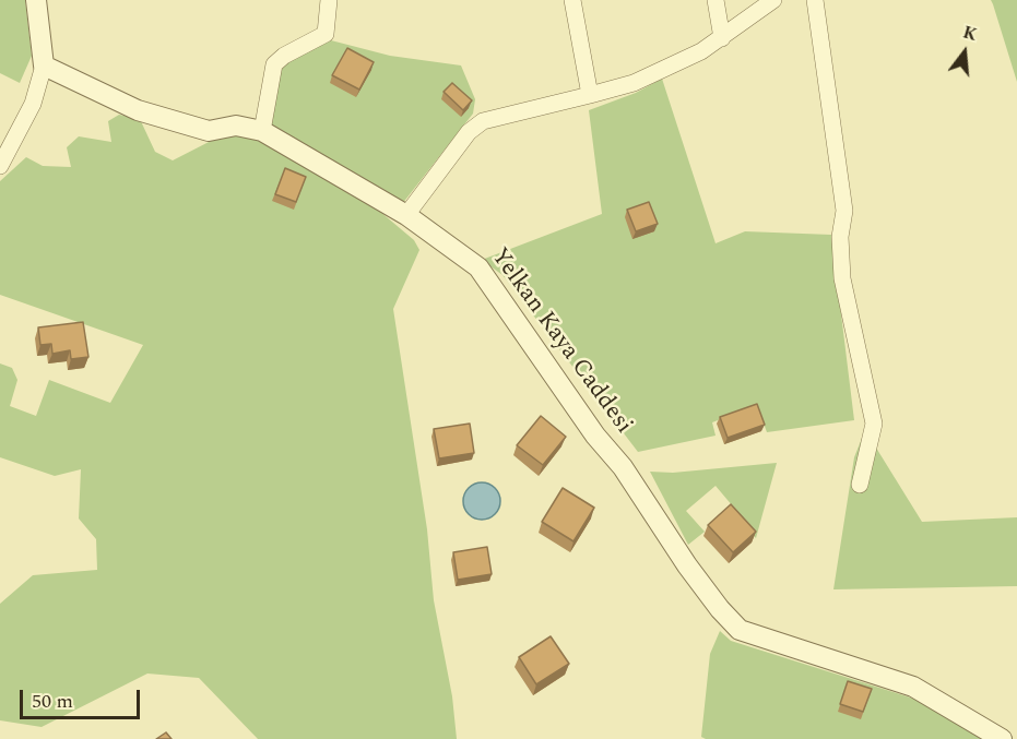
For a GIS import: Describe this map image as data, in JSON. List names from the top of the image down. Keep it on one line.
{"streets":{"street":["Yelkan Kaya Caddesi"]},"scale_bar":"50 m","north":"top"}
